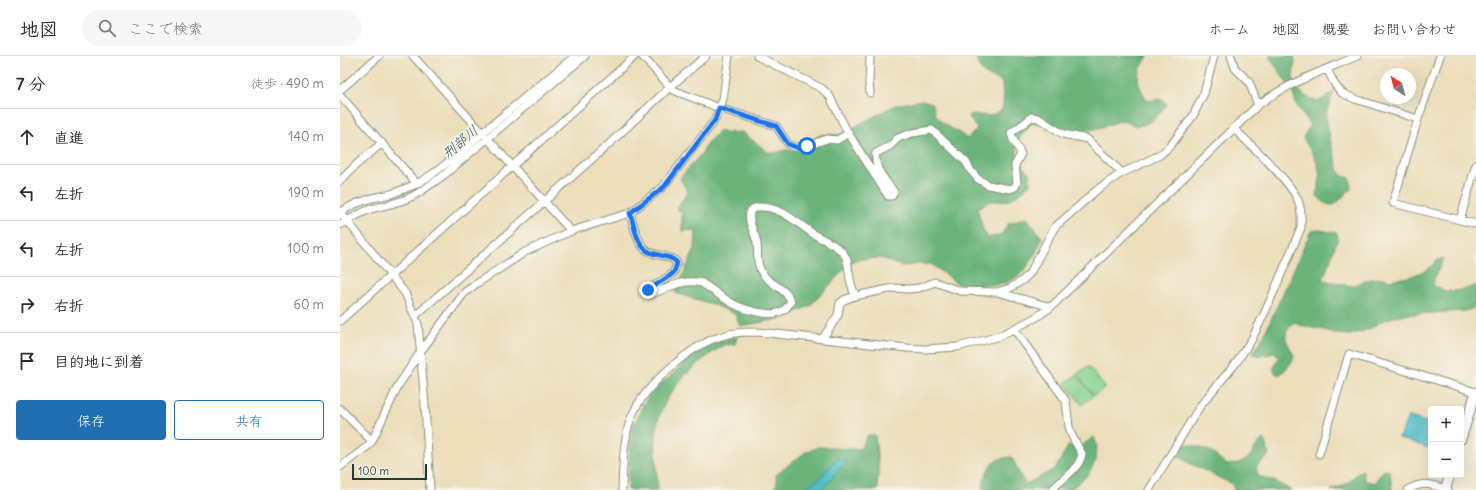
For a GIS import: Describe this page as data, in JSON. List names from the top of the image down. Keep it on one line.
{"water":["刑部川"],"scale_bar":"100 m","north":"top left","page":{"header":"地図","search":"ここで検索","nav":["ホーム","地図","概要","お問い合わせ"],"heading":["7 分","徒歩 · 490 m"],"list":[["直進","140 m"],["左折","190 m"],["左折","100 m"],["右折","60 m"],"目的地に到着"],"buttons":["保存","共有"],"map_buttons":["+","−"],"scale":"100 m"}}
